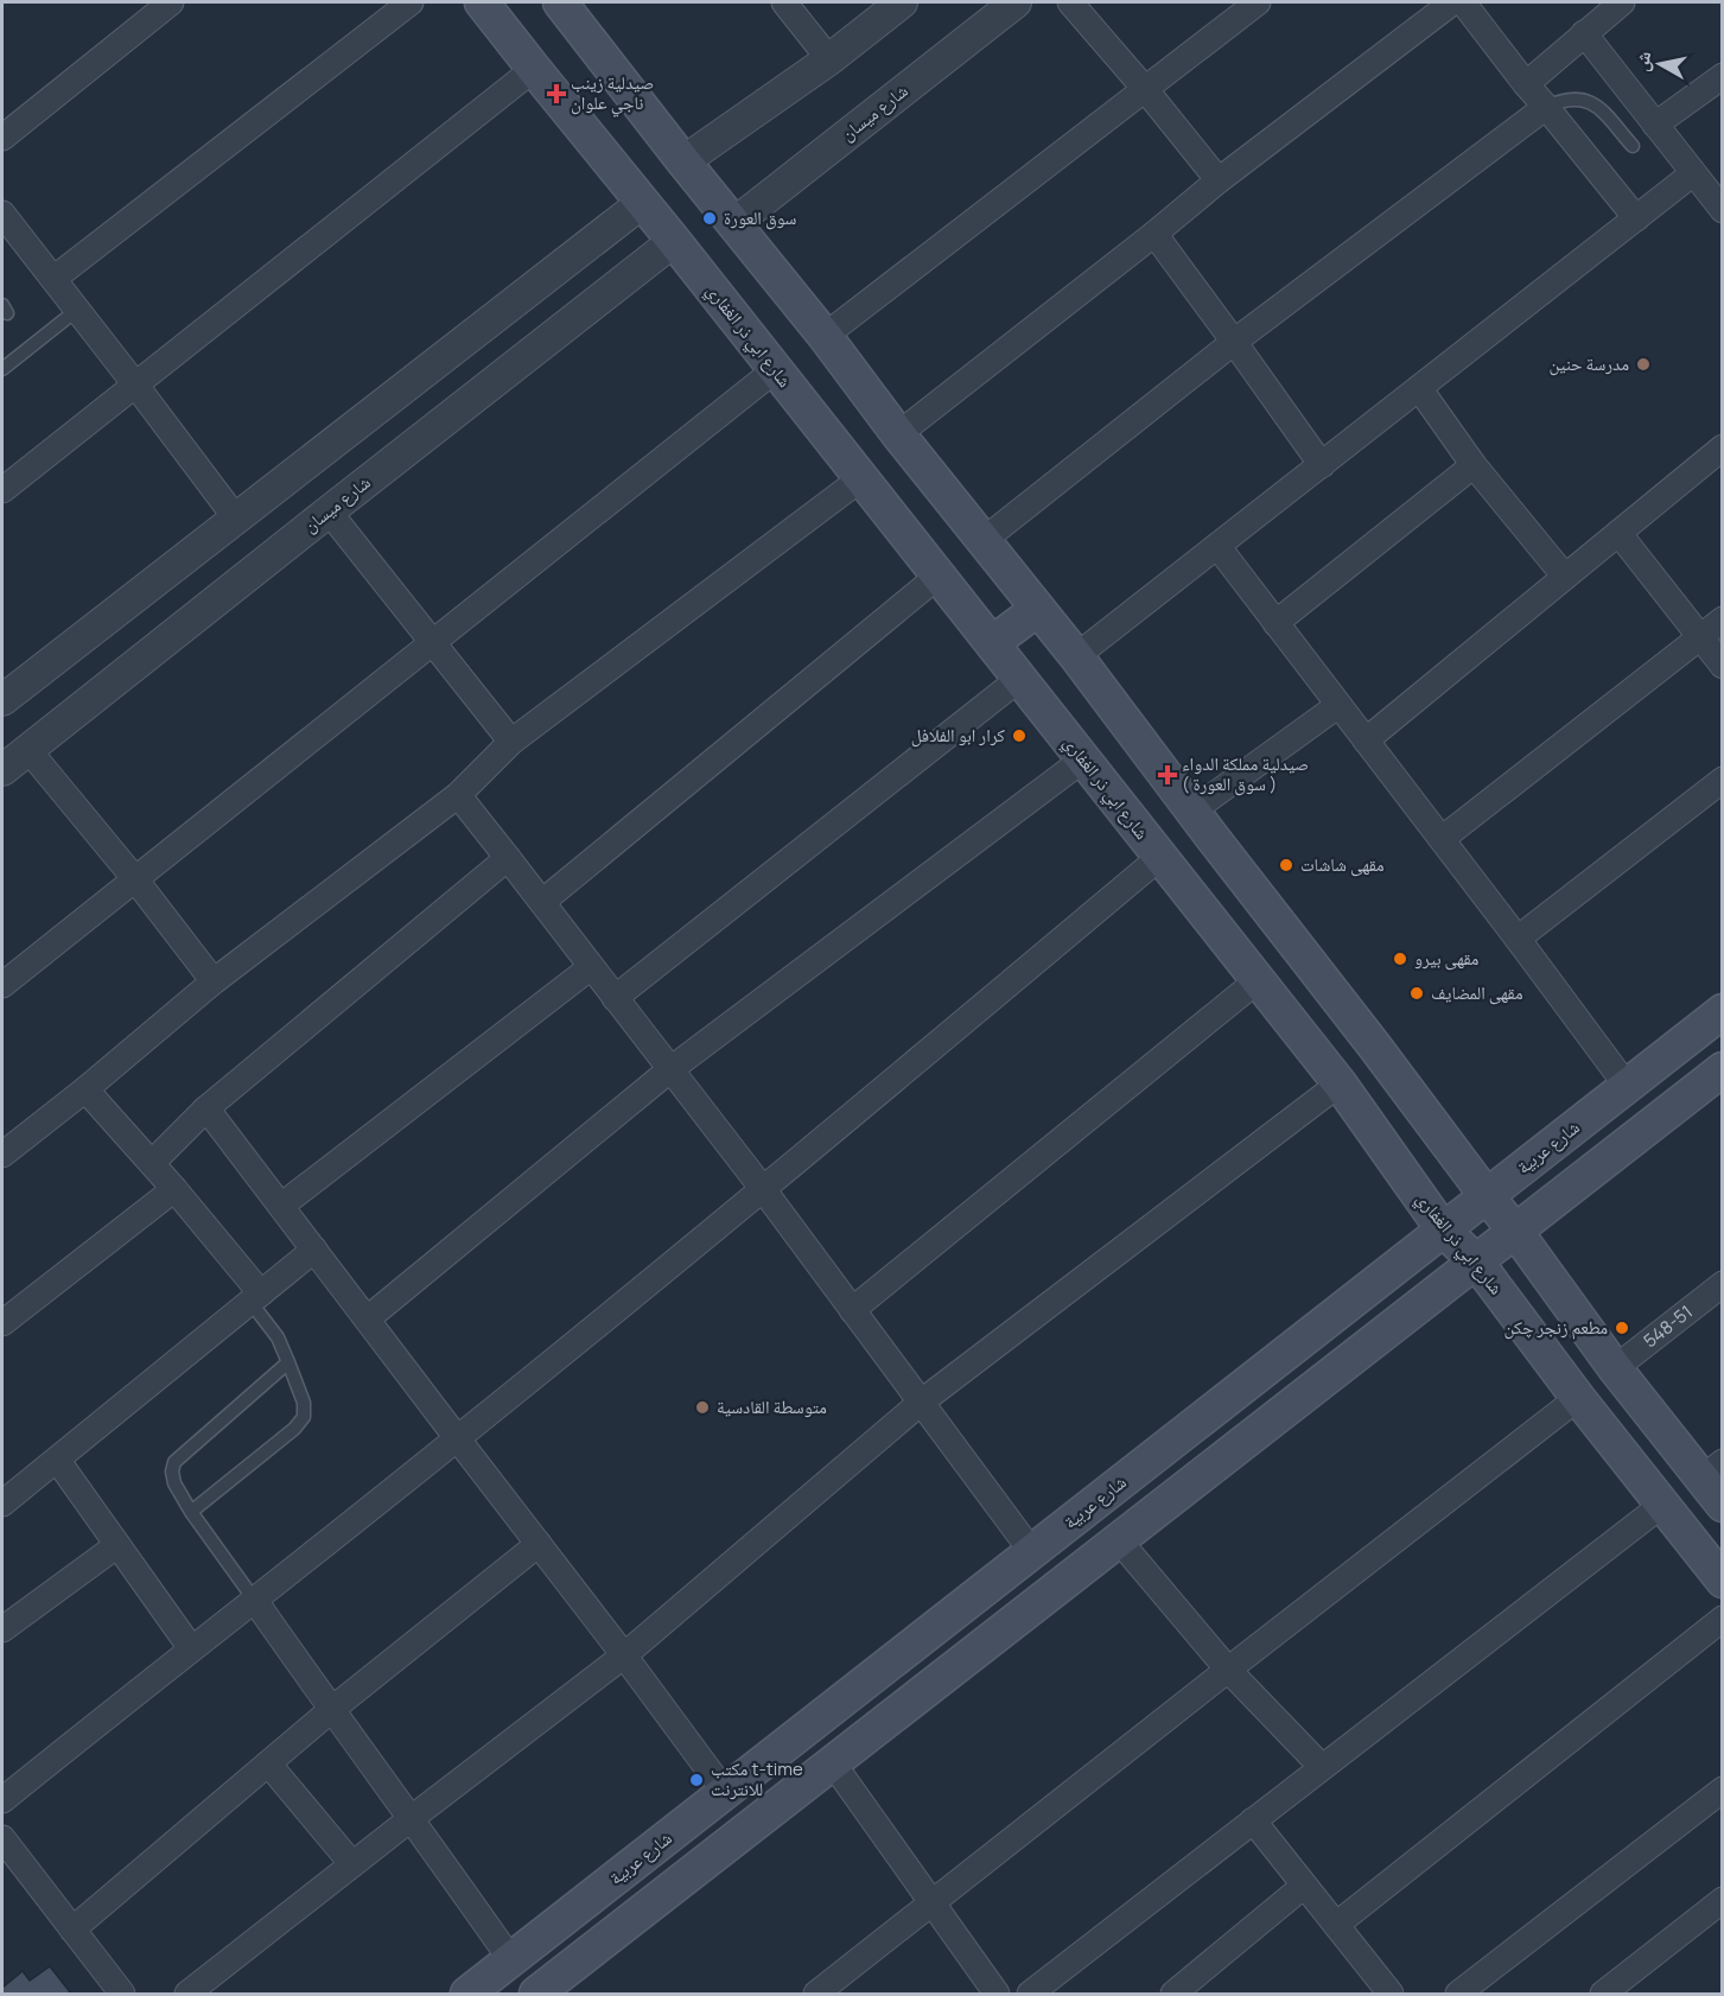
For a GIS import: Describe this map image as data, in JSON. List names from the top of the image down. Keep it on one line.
{"streets":{"main road":["شارع ابي ذر الغفاري","شارع عربية"],"street":["شارع ميسان","548-51"]},"crossings":[["شارع ميسان","شارع ابي ذر الغفاري"],["شارع ابي ذر الغفاري","شارع عربية"]],"places":{"health":["صيدلية زينب ناجي علوان","صيدلية مملكة الدواء ( سوق العورة )"],"other":["سوق العورة","مدرسة حنين","كرار ابو الفلافل","مقهى شاشات","مقهى بيرو","مقهى المضايف","مطعم زنجر چكن","متوسطة القادسية","مكتب t-time للانترنت"]},"north":"left"}
